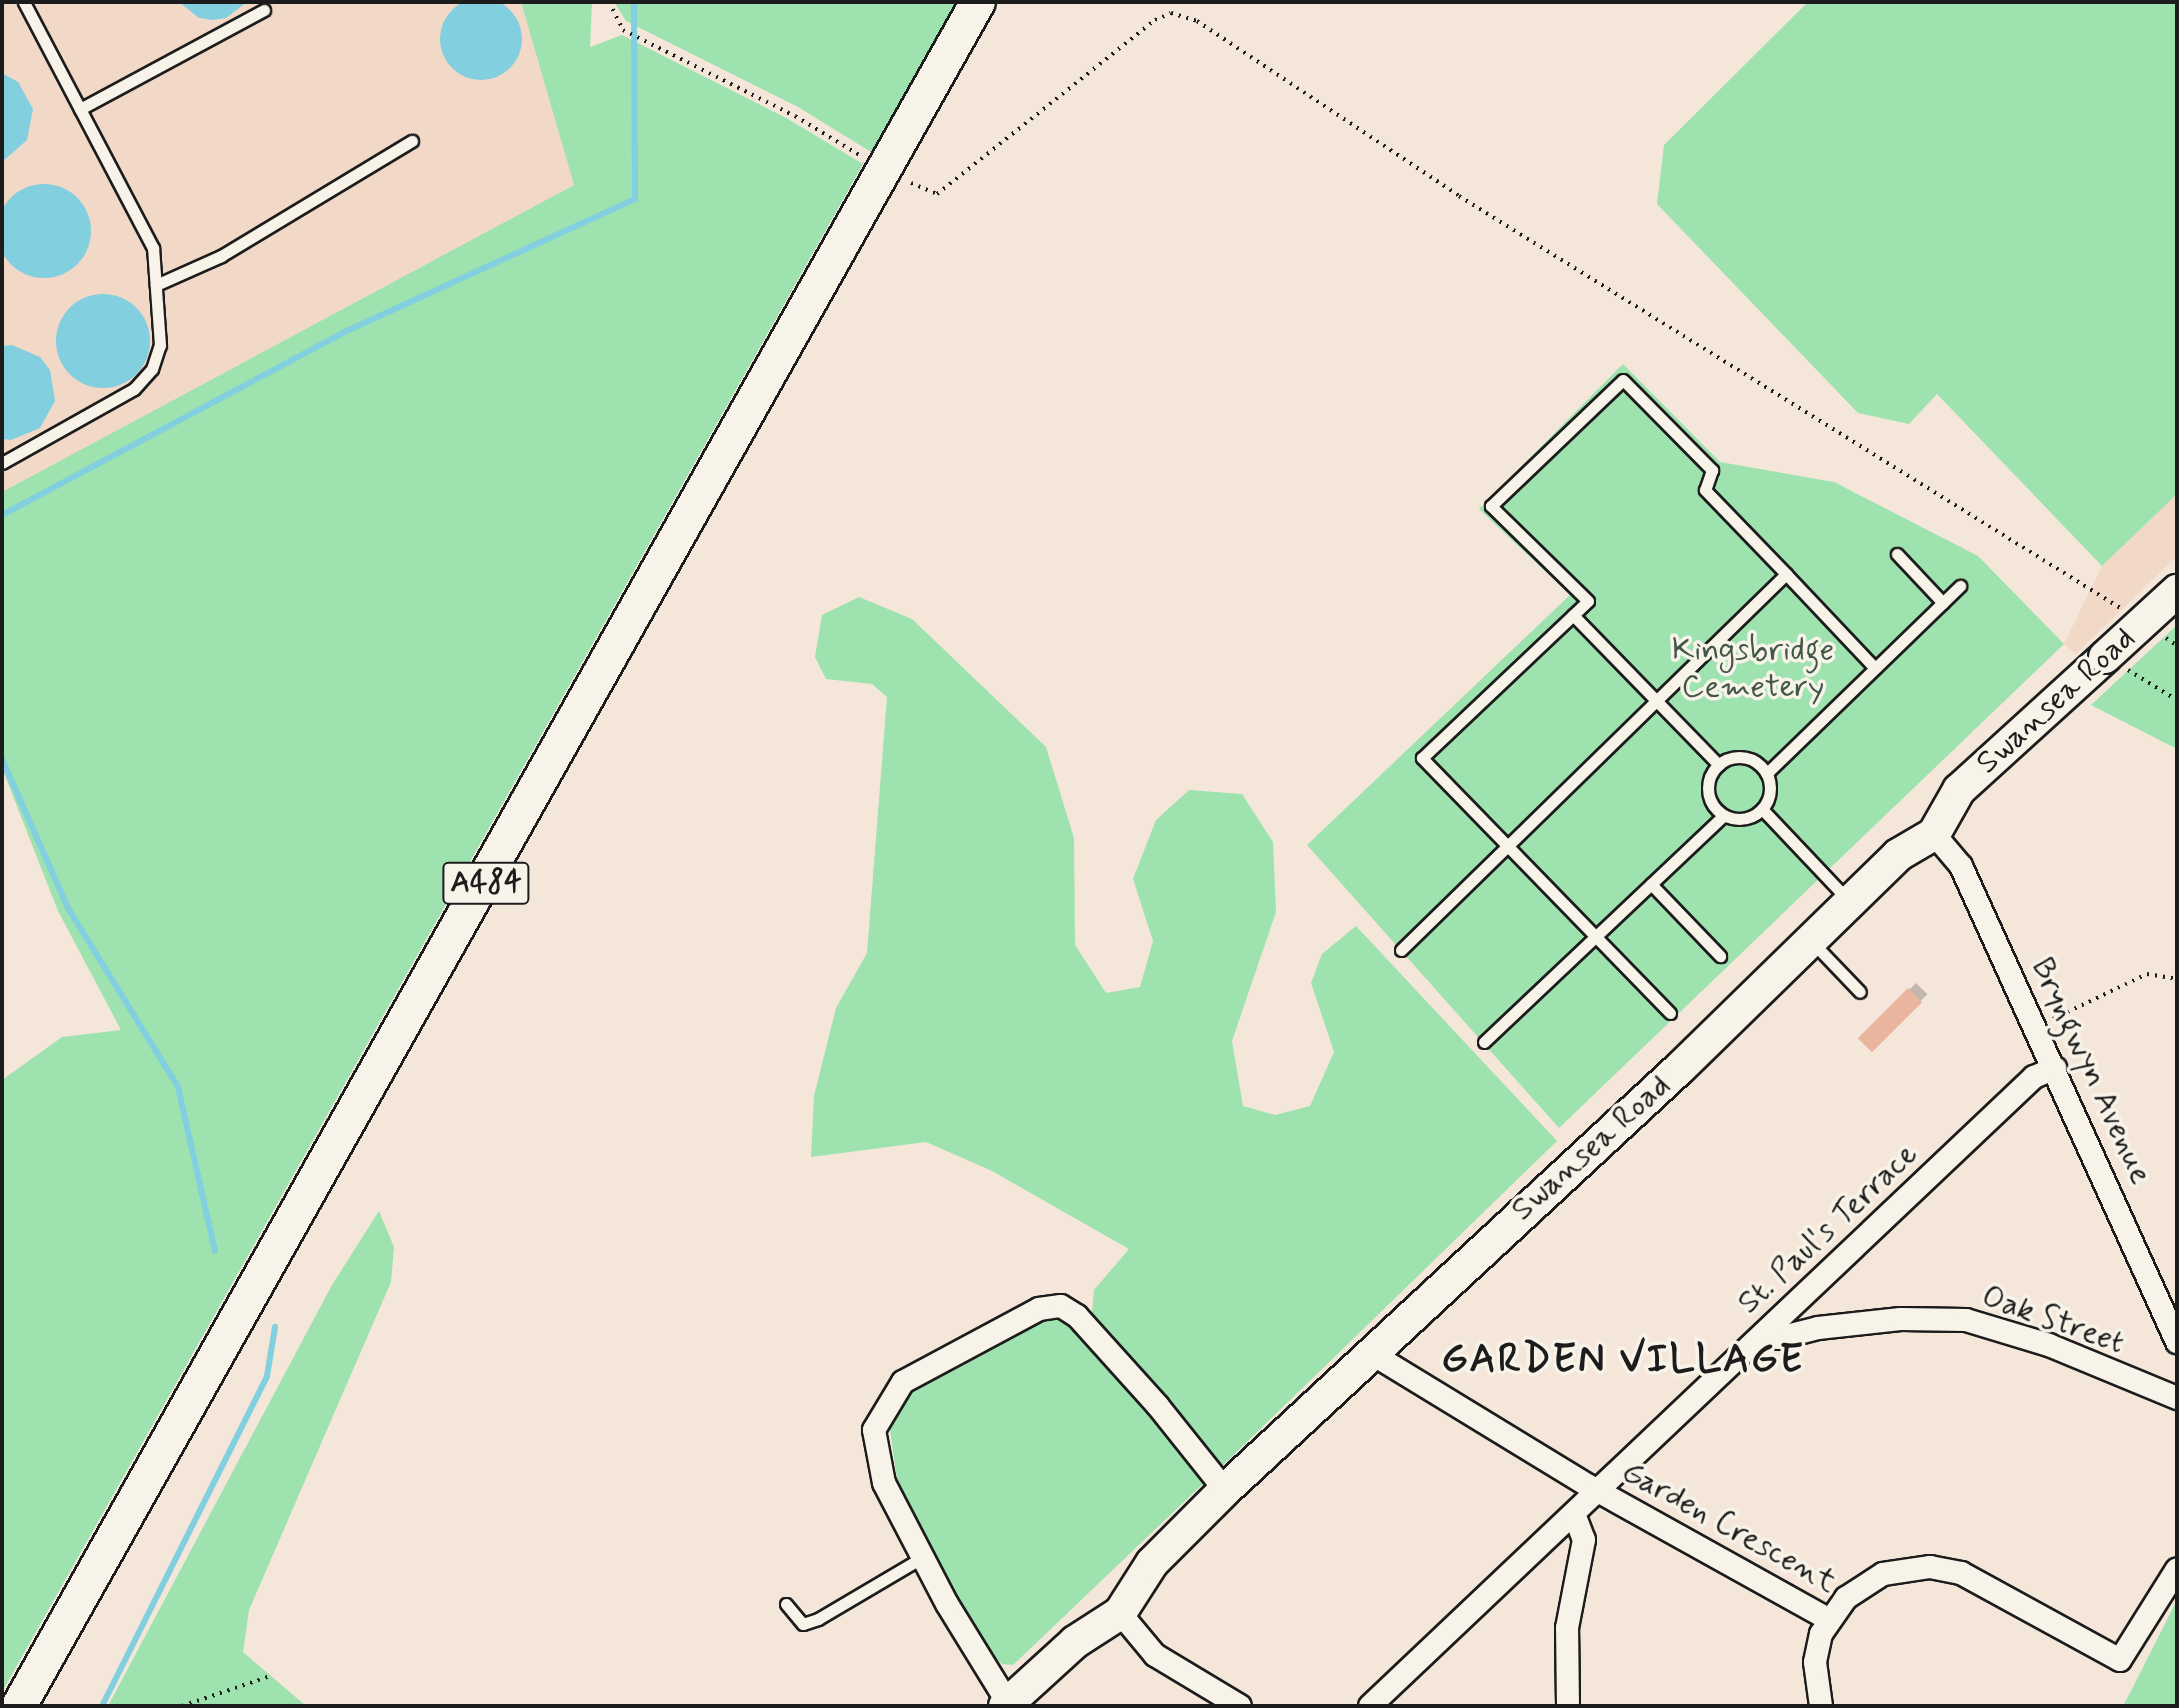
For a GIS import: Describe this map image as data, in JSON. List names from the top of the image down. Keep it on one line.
{"streets":{"main road":["Swansea Road","A484"],"street":["Bryngwyn Avenue","St. Paul's Terrace","Oak Street","Garden Crescent"]},"crossings":[["Swansea Road","Bryngwyn Avenue"],["Swansea Road","Garden Crescent"],["Bryngwyn Avenue","St. Paul's Terrace"],["St. Paul's Terrace","Oak Street"],["St. Paul's Terrace","Garden Crescent"]],"districts":["GARDEN VILLAGE"],"parks":["Kingsbridge Cemetery"]}
